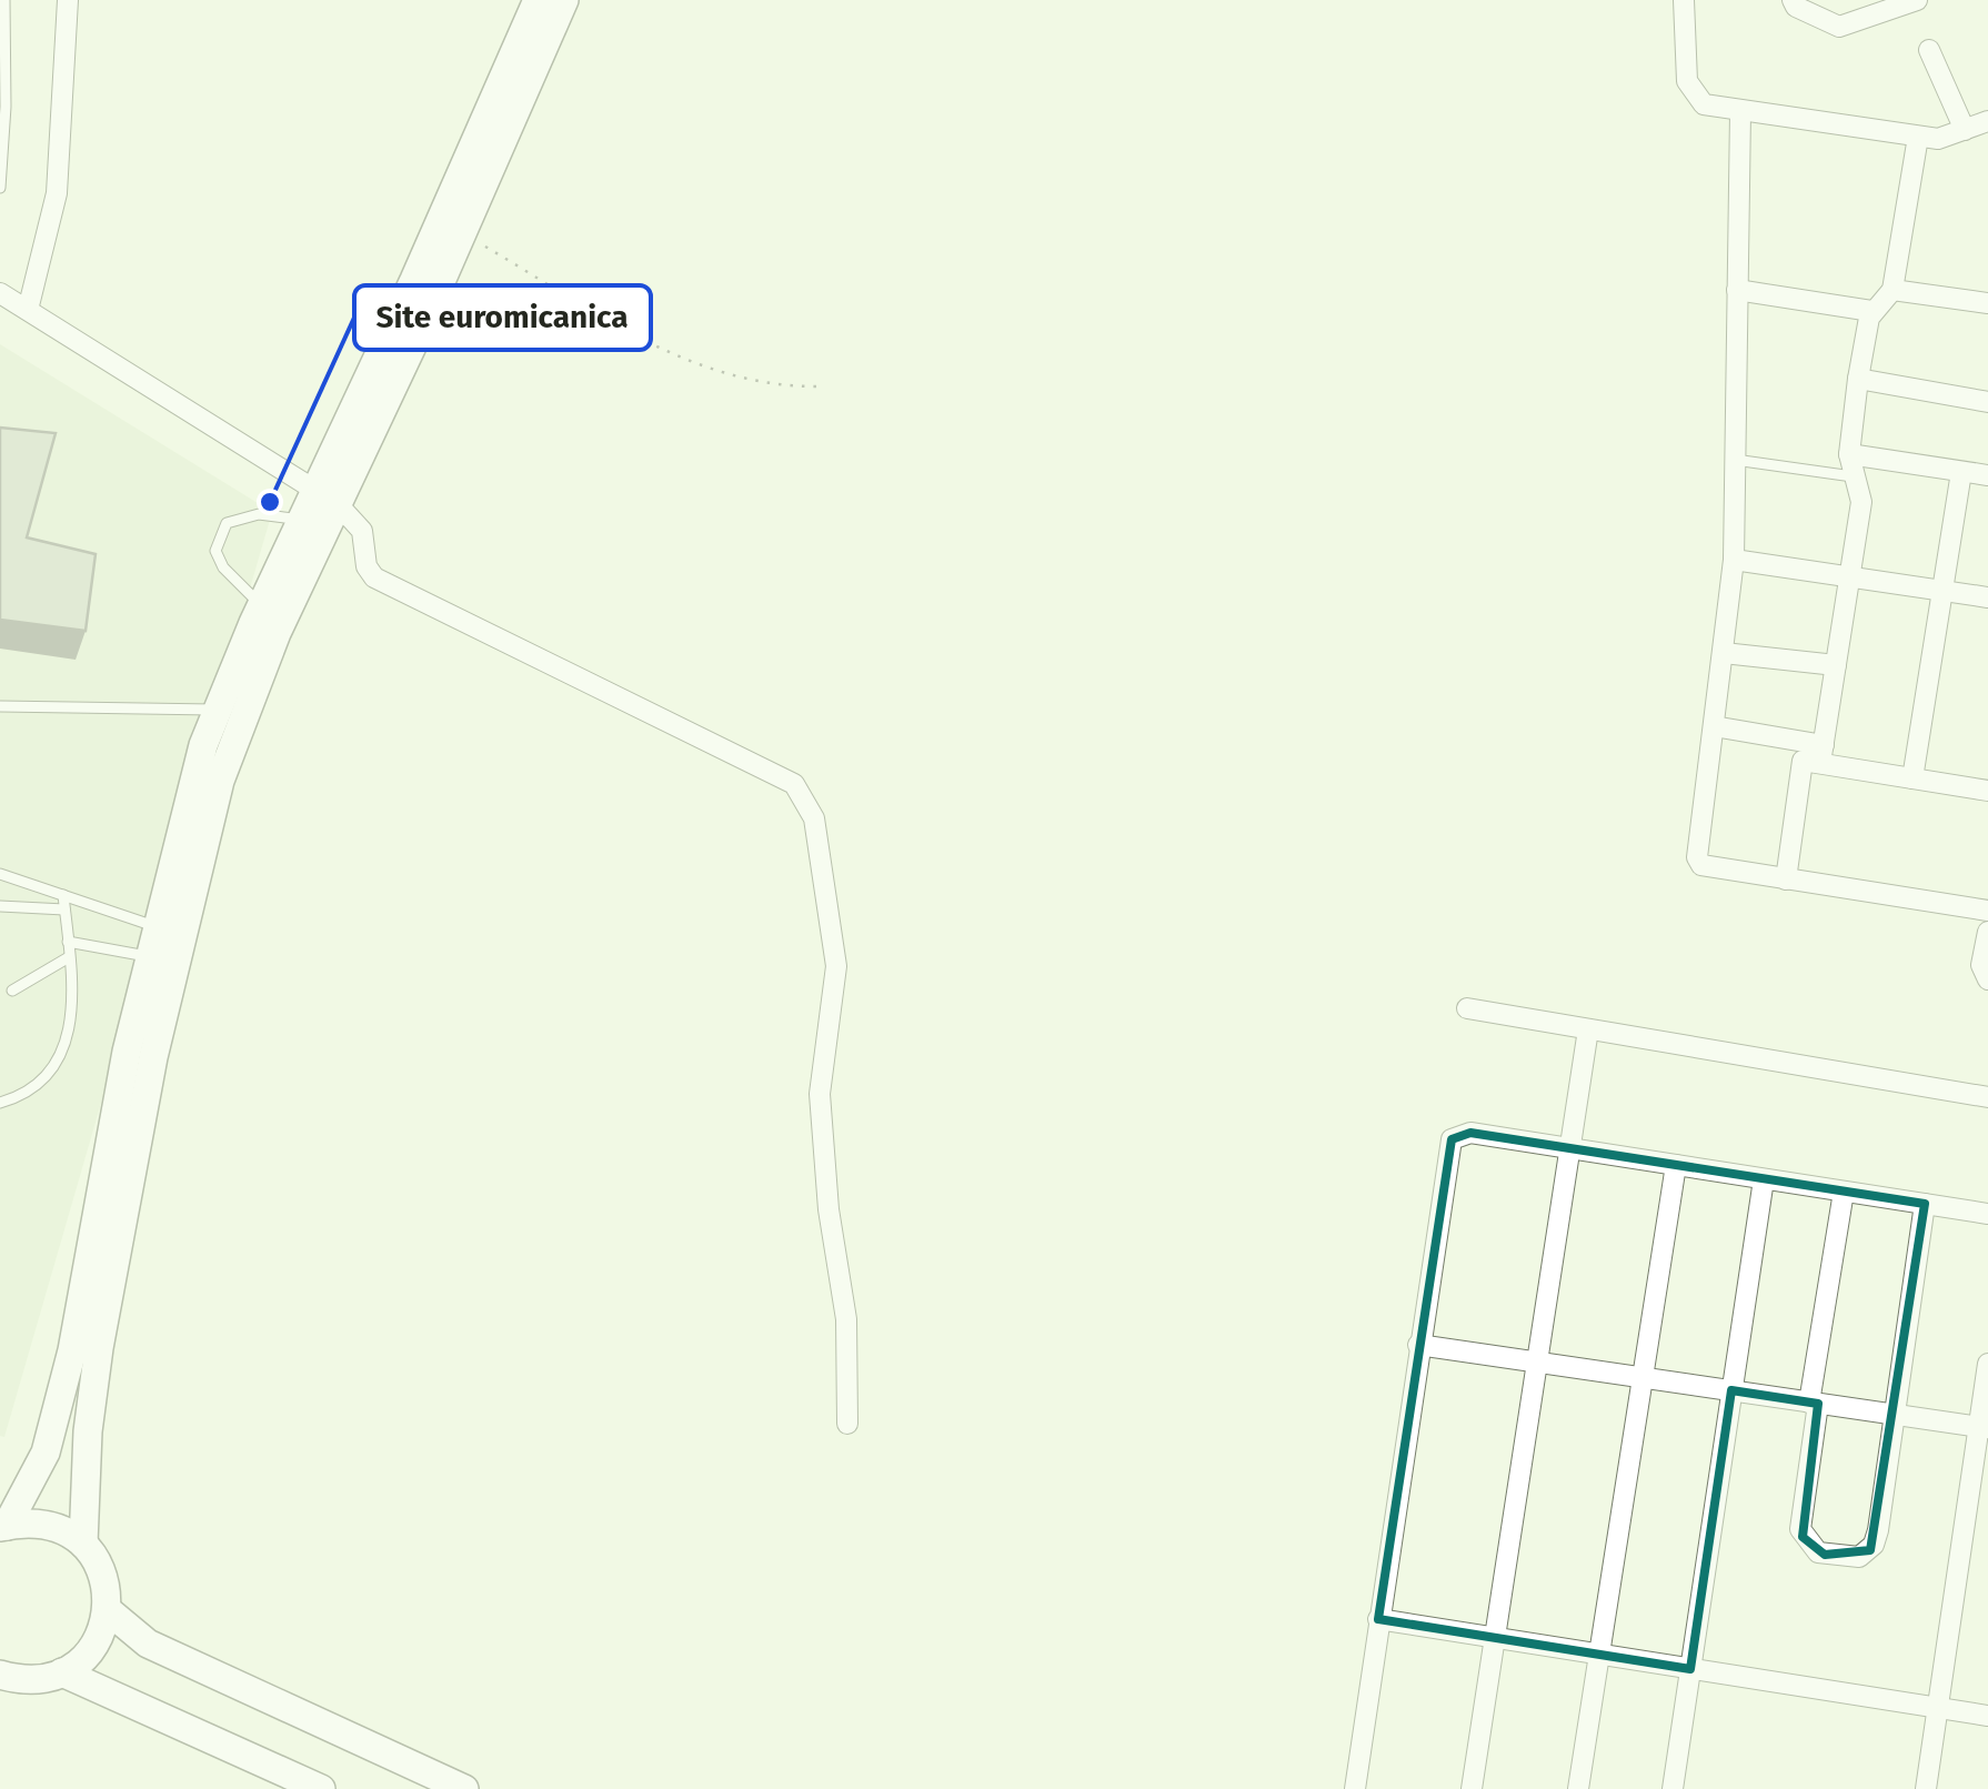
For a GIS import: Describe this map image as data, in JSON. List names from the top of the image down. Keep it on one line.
{"places":["Site euromicanica"]}
